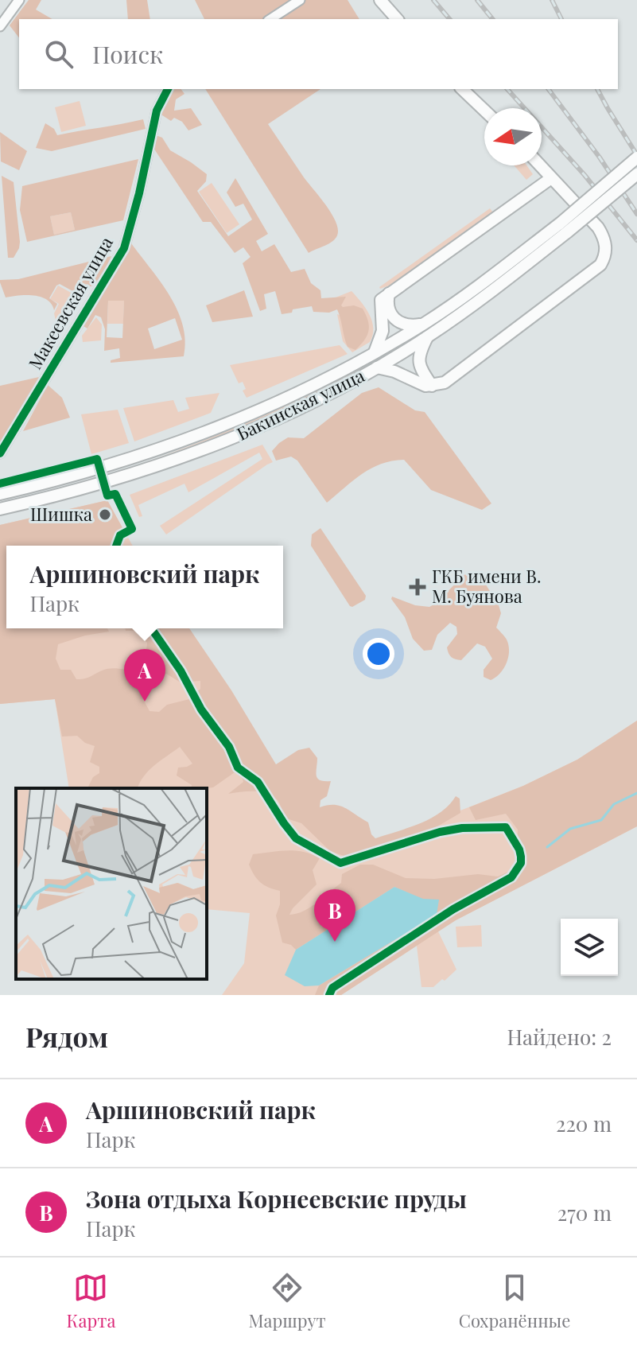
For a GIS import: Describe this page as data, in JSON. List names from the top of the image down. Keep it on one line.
{"streets":{"main road":["Бакинская улица"],"street":["Макеевская улица"]},"places":{"other":["Шишка"],"health":["ГКБ имени В. М. Буянова"]},"north":"left","page":{"search":"Поиск","popup":["Аршиновский парк","Парк"],"pins":["A","B"],"heading":["Рядом","Найдено: 2"],"list":[{"mark":"A","name":"Аршиновский парк","note":"Парк","value":"220 m"},{"mark":"B","name":"Зона отдыха Корнеевские пруды","note":"Парк","value":"270 m"}],"nav":["Карта","Маршрут","Сохранённые"]}}
